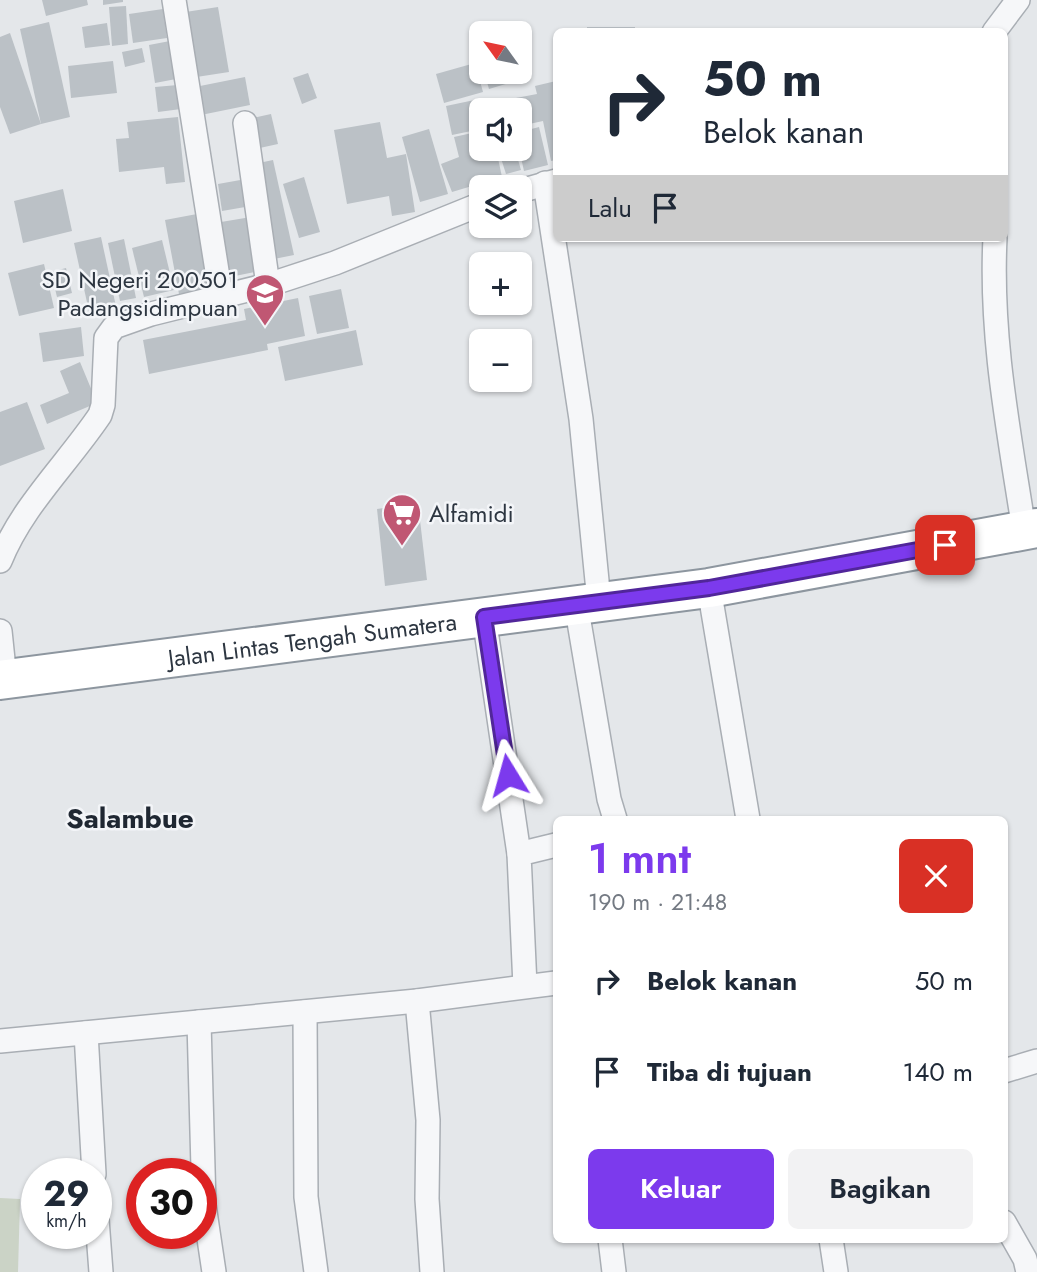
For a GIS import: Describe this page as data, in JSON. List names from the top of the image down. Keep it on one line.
{"streets":{"highway":["Jalan Lintas Tengah Sumatera"]},"districts":["Salambue"],"places":{"school or university":["SD Negeri 200501 Padangsidimpuan"],"supermarket":["Alfamidi"]},"north":"top left","page":{"map_buttons":["+","−"],"turn":["50 m","Belok kanan"],"then":"Lalu","heading":["1 mnt","190 m · 21:48"],"list":[{"name":"Belok kanan","value":"50 m"},{"name":"Tiba di tujuan","value":"140 m"}],"buttons":["Keluar","Bagikan"],"speed":"29 km/h","limit":"30"}}
